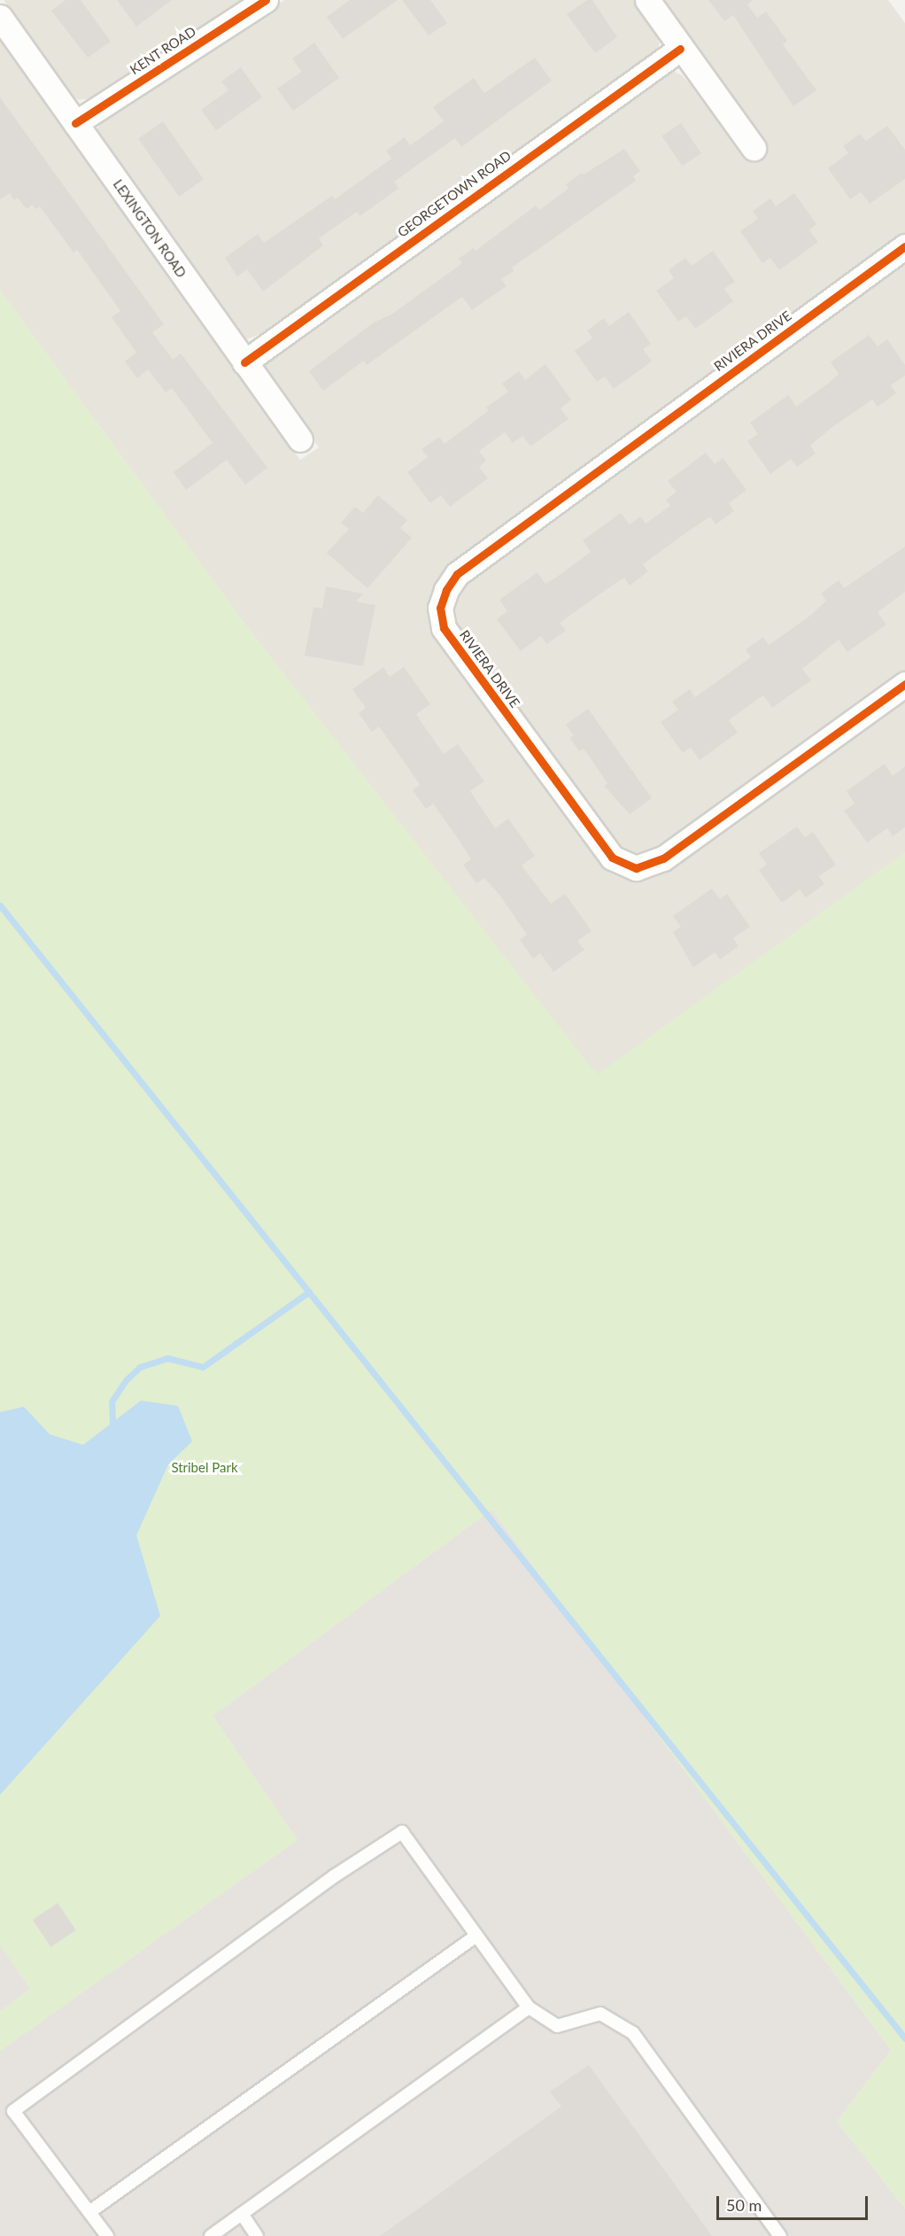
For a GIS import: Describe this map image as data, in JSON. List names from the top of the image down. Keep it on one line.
{"streets":{"street":["KENT ROAD","GEORGETOWN ROAD","LEXINGTON ROAD","RIVIERA DRIVE"]},"crossings":[["KENT ROAD","LEXINGTON ROAD"],["GEORGETOWN ROAD","LEXINGTON ROAD"]],"parks":["Stribel Park"],"scale_bar":"50 m"}
